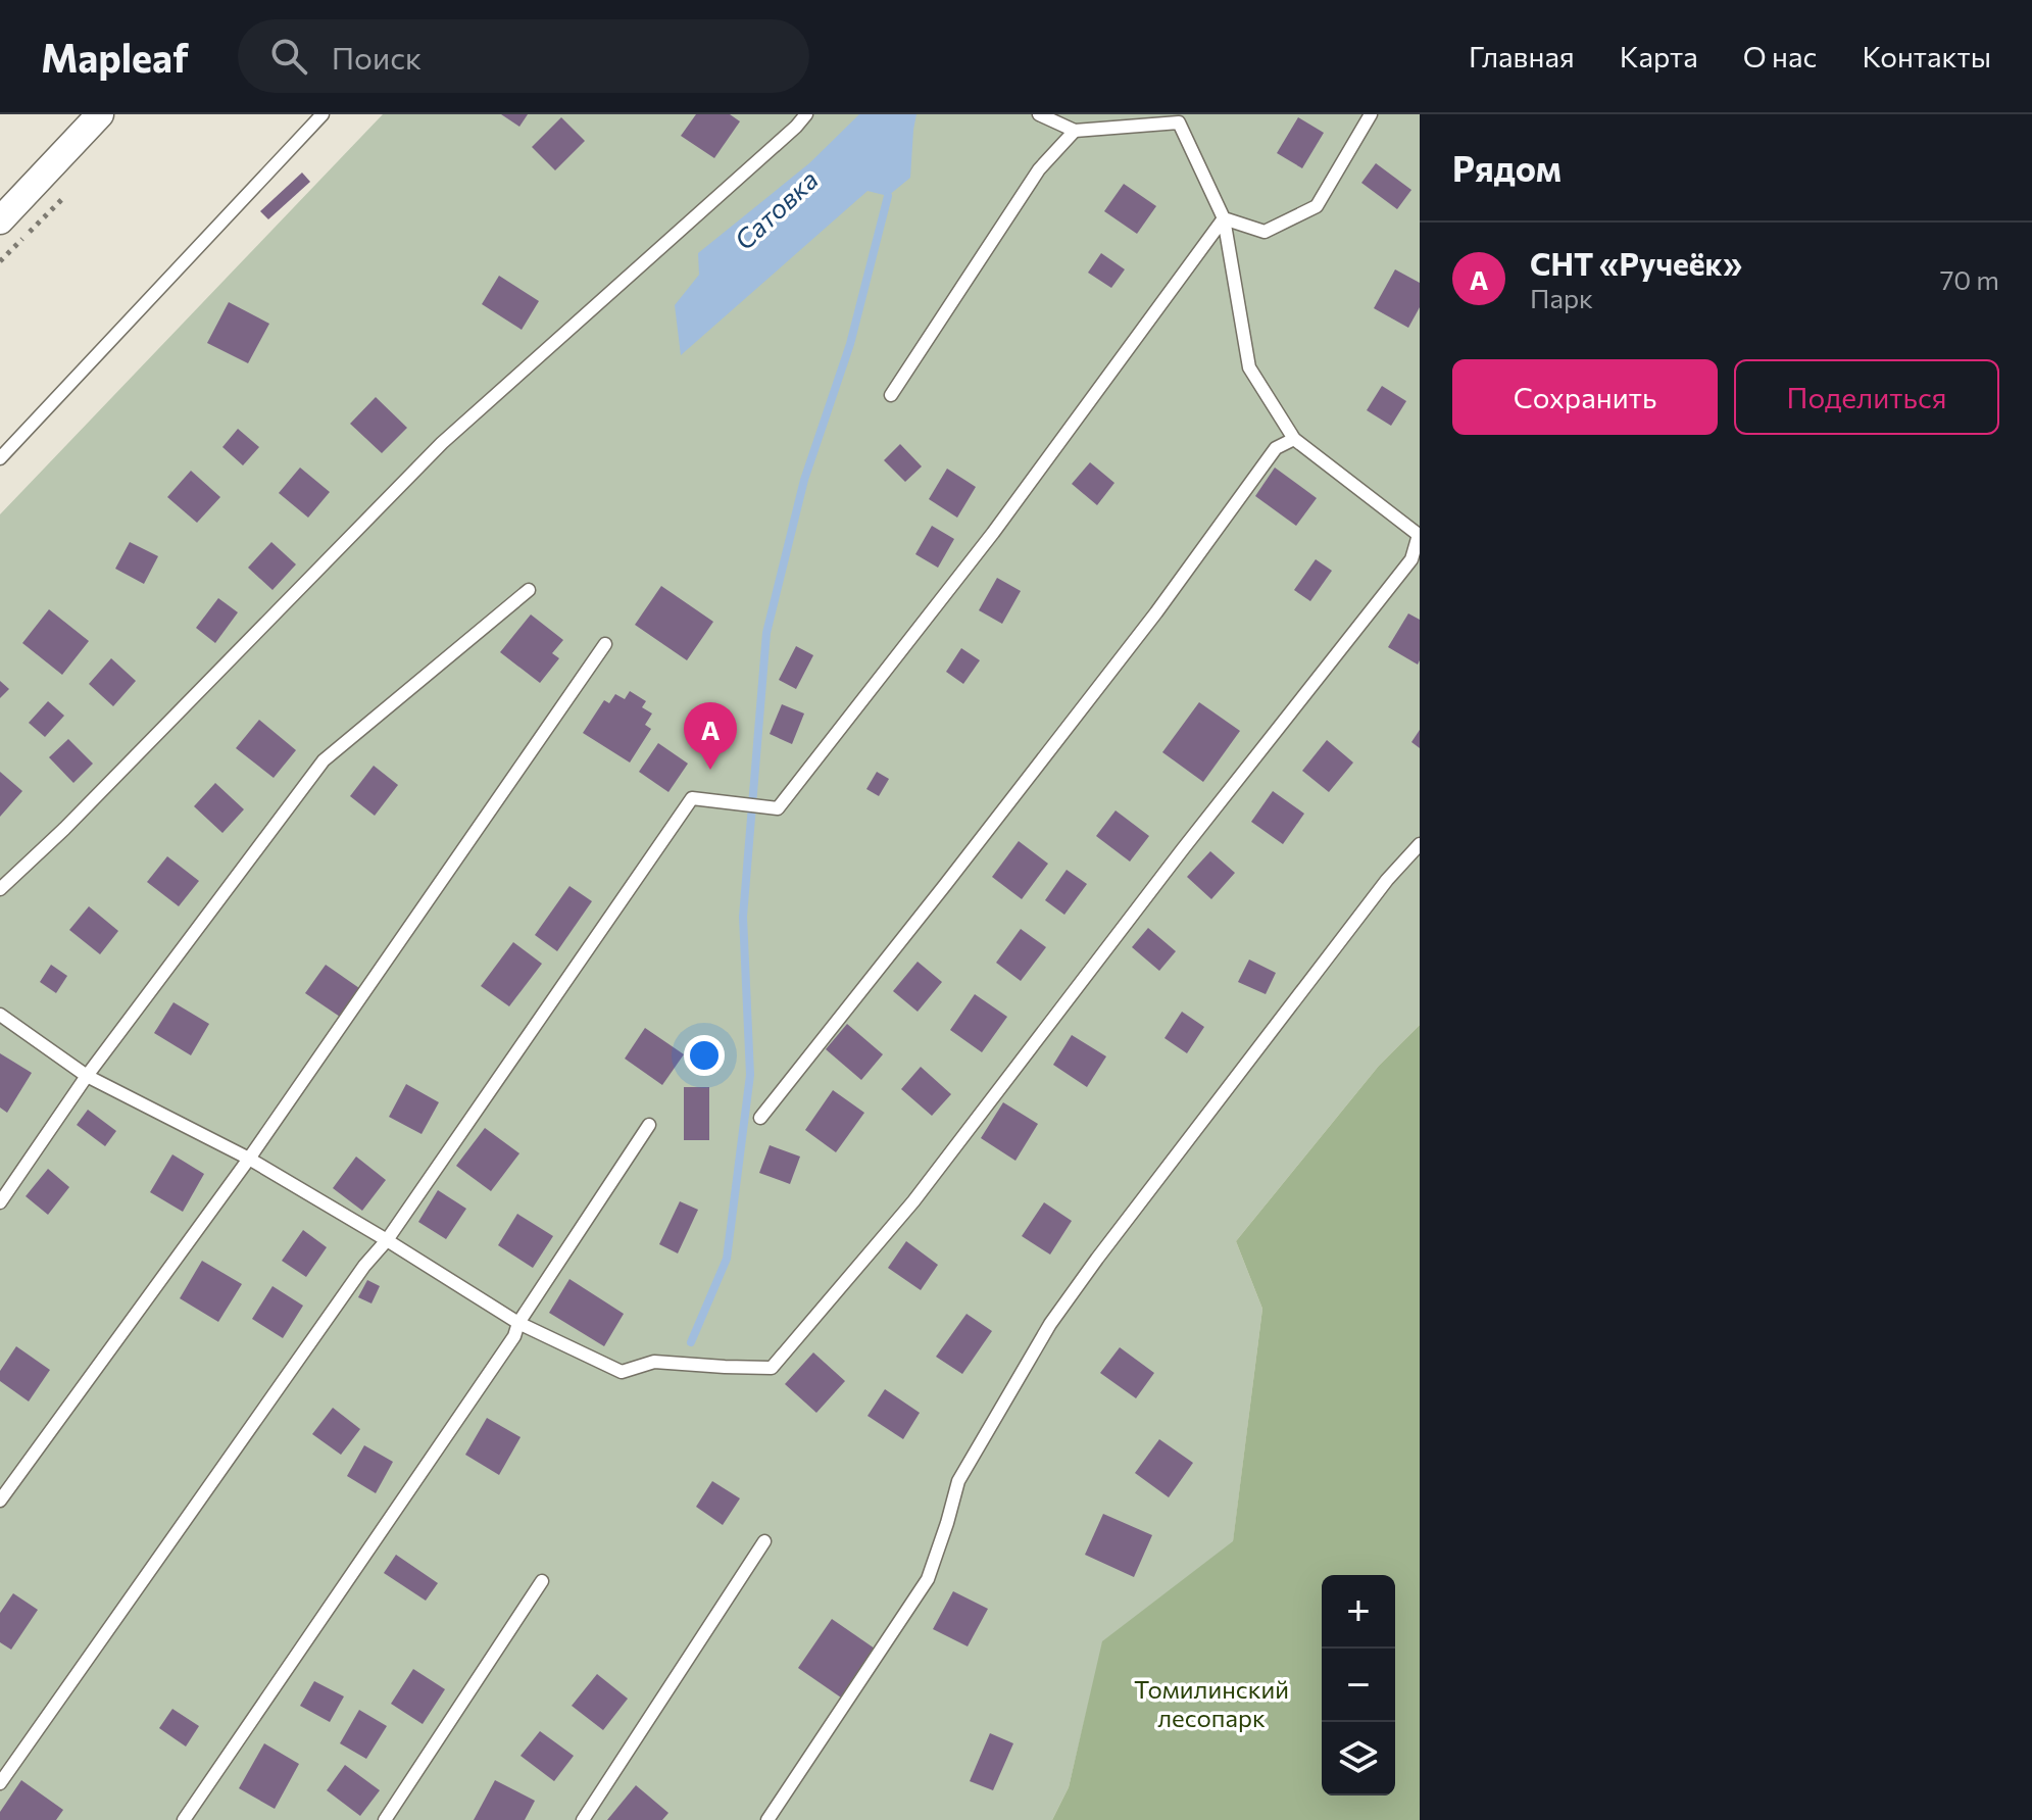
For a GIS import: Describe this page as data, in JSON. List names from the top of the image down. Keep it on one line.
{"water":["Сатовка"],"parks":["Томилинский лесопарк"],"page":{"header":"Mapleaf","search":"Поиск","nav":["Главная","Карта","О нас","Контакты"],"heading":"Рядом","list":[{"mark":"A","name":"СНТ «Ручеёк»","note":"Парк","value":"70 m"}],"buttons":["Сохранить","Поделиться"],"pins":"A","map_buttons":["+","−"]}}
